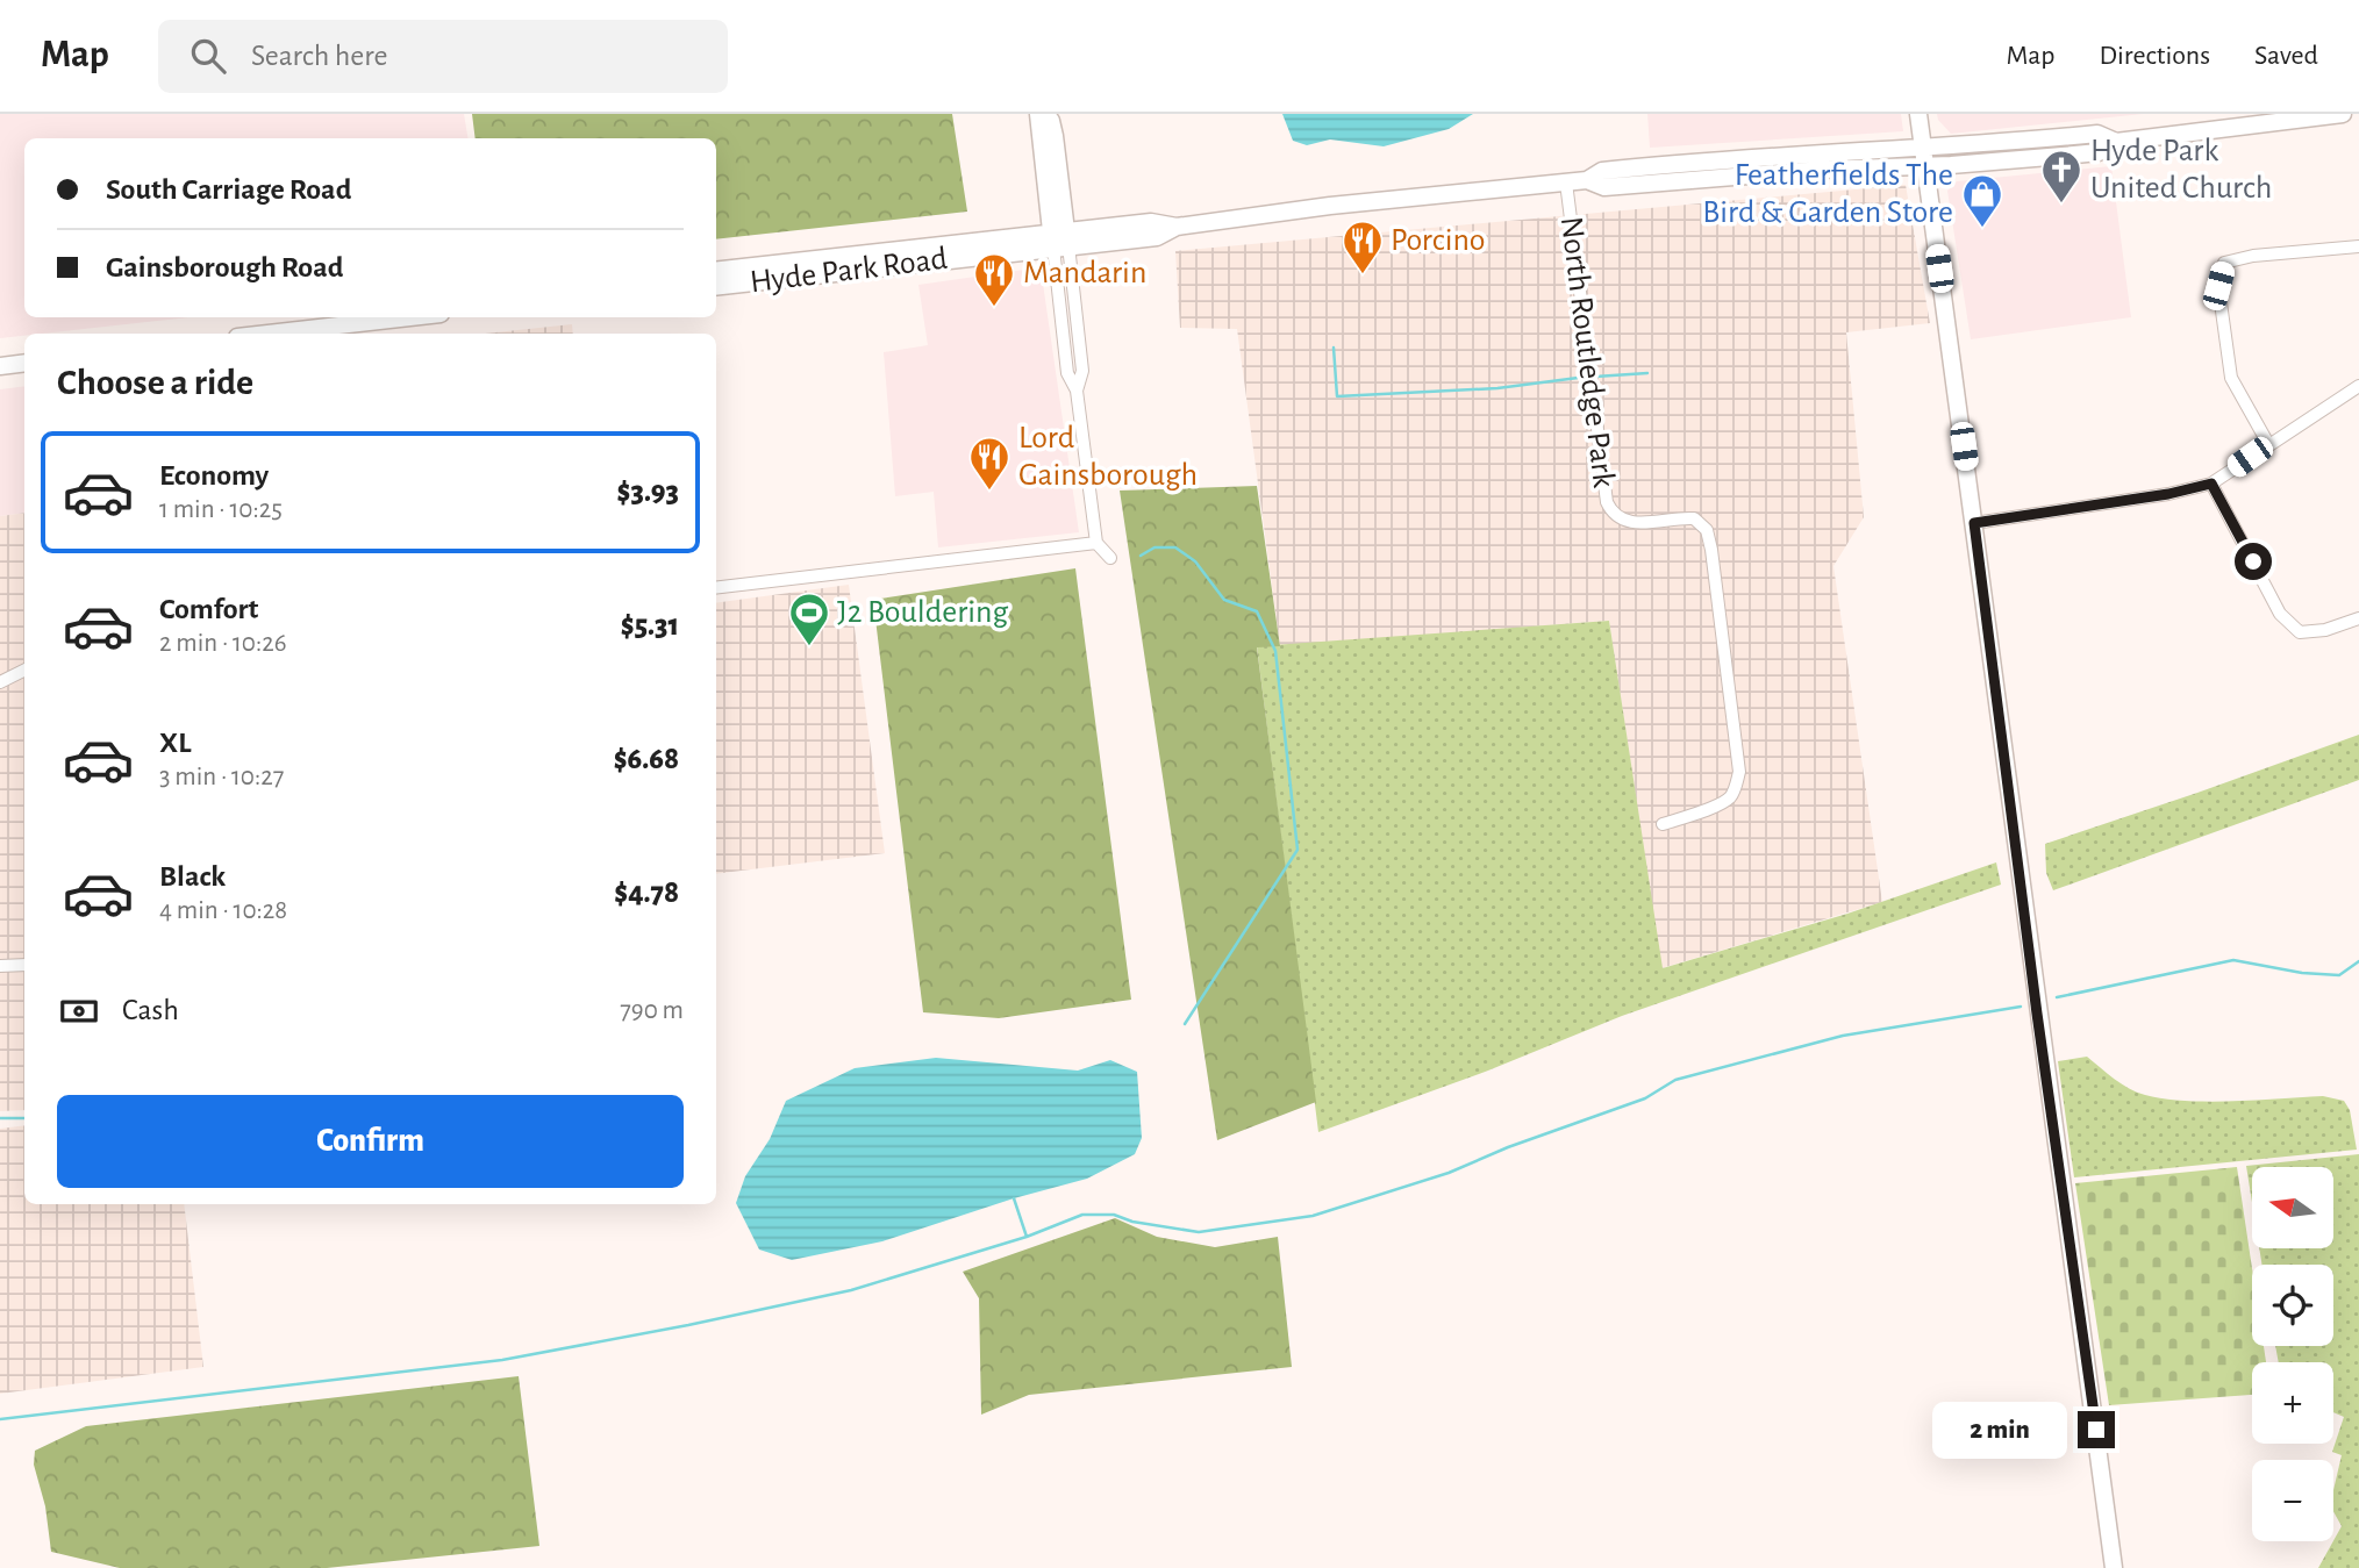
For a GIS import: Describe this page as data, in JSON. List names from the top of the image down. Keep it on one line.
{"streets":{"main road":["Hyde Park Road"],"street":["North Routledge Park"]},"crossings":[["Hyde Park Road","North Routledge Park"]],"places":{"church":["Hyde Park United Church"],"shop":["Featherfields The Bird & Garden Store"],"restaurant":["Porcino","Mandarin","Lord Gainsborough"],"sports":["J2 Bouldering"]},"north":"left","page":{"header":"Map","search":"Search here","nav":["Map","Directions","Saved"],"banner":["South Carriage Road","Gainsborough Road"],"heading":"Choose a ride","list":[{"name":"Economy","note":"1 min · 10:25","value":"$3.93"},{"name":"Comfort","note":"2 min · 10:26","value":"$5.31"},{"name":"XL","note":"3 min · 10:27","value":"$6.68"},{"name":"Black","note":"4 min · 10:28","value":"$4.78"}],"pay":["Cash","790 m"],"buttons":"Confirm","map_buttons":["+","−"],"bubble":"2 min"}}
